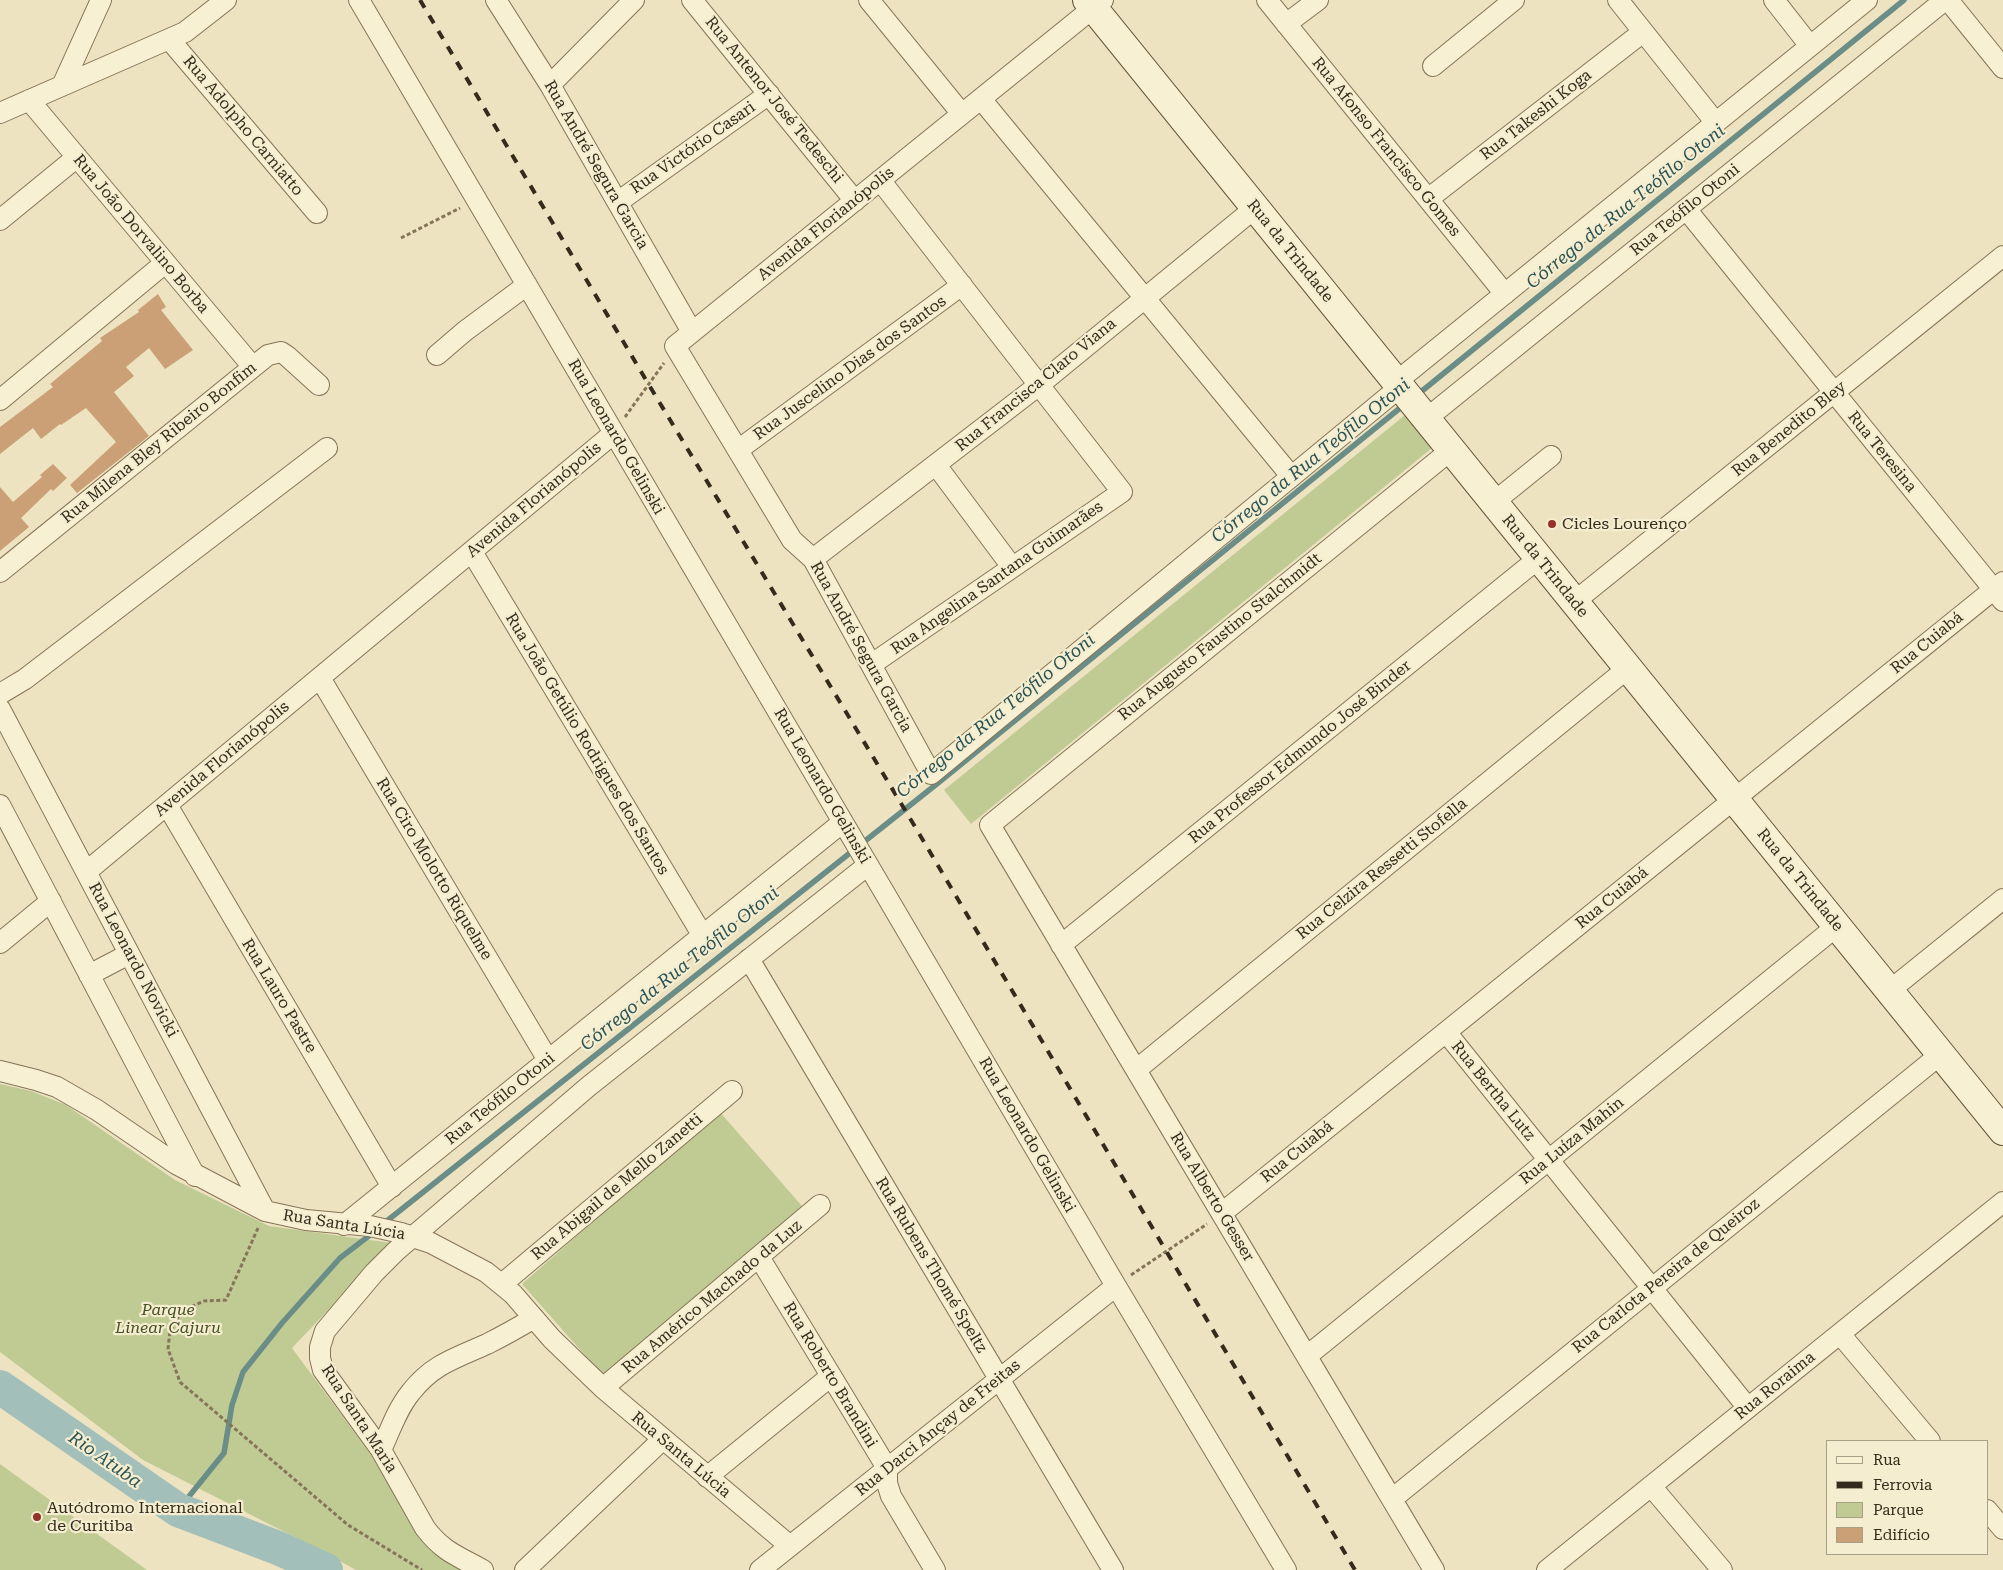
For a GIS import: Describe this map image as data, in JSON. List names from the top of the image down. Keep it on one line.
{"streets":{"main road":["Rua da Trindade"],"street":["Rua Antenor José Tedeschi","Rua Takeshi Koga","Rua Adolpho Carniatto","Rua Afonso Francisco Gomes","Rua Victório Casari","Rua André Segura Garcia","Rua Teófilo Otoni","Avenida Florianópolis","Rua João Dorvalino Borba","Rua Juscelino Dias dos Santos","Rua Francisca Claro Viana","Rua Benedito Bley","Rua Leonardo Gelinski","Rua Milena Bley Ribeiro Bonfim","Rua Teresina","Rua Angelina Santana Guimarães","Rua Augusto Faustino Stalchmidt","Rua Cuiabá","Rua João Getúlio Rodrigues dos Santos","Rua Professor Edmundo José Binder","Rua Ciro Molotto Riquelme","Rua Celzira Ressetti Stofella","Rua Leonardo Novicki","Rua Lauro Pastre","Rua Bertha Lutz","Rua Luíza Mahin","Rua Abigail de Mello Zanetti","Rua Alberto Gesser","Rua Santa Lúcia","Rua Rubens Thomé Speltz","Rua Carlota Pereira de Queiroz","Rua Américo Machado da Luz","Rua Roberto Brandini","Rua Roraima","Rua Santa Maria","Rua Darci Ançay de Freitas"]},"crossings":[["Rua Antenor José Tedeschi","Rua Victório Casari"],["Rua Antenor José Tedeschi","Avenida Florianópolis"],["Rua Takeshi Koga","Rua Afonso Francisco Gomes"],["Rua Victório Casari","Rua André Segura Garcia"],["Rua André Segura Garcia","Avenida Florianópolis"],["Rua André Segura Garcia","Rua Juscelino Dias dos Santos"],["Rua André Segura Garcia","Rua Francisca Claro Viana"],["Rua André Segura Garcia","Rua Angelina Santana Guimarães"],["Rua Teófilo Otoni","Rua da Trindade"],["Rua Teófilo Otoni","Rua Leonardo Gelinski"],["Rua Teófilo Otoni","Rua Teresina"],["Rua Teófilo Otoni","Rua João Getúlio Rodrigues dos Santos"],["Rua Teófilo Otoni","Rua Ciro Molotto Riquelme"],["Rua Teófilo Otoni","Rua Lauro Pastre"],["Rua Teófilo Otoni","Rua Santa Lúcia"],["Avenida Florianópolis","Rua da Trindade"],["Avenida Florianópolis","Rua Leonardo Gelinski"],["Avenida Florianópolis","Rua João Getúlio Rodrigues dos Santos"],["Avenida Florianópolis","Rua Ciro Molotto Riquelme"],["Avenida Florianópolis","Rua Leonardo Novicki"],["Avenida Florianópolis","Rua Lauro Pastre"],["Rua João Dorvalino Borba","Rua Milena Bley Ribeiro Bonfim"],["Rua da Trindade","Rua Francisca Claro Viana"],["Rua da Trindade","Rua Benedito Bley"],["Rua da Trindade","Rua Augusto Faustino Stalchmidt"],["Rua da Trindade","Rua Cuiabá"],["Rua da Trindade","Rua Professor Edmundo José Binder"],["Rua da Trindade","Rua Celzira Ressetti Stofella"],["Rua da Trindade","Rua Luíza Mahin"],["Rua da Trindade","Rua Carlota Pereira de Queiroz"],["Rua Francisca Claro Viana","Rua Angelina Santana Guimarães"],["Rua Benedito Bley","Rua Teresina"],["Rua Leonardo Gelinski","Rua Darci Ançay de Freitas"],["Rua Teresina","Rua Cuiabá"],["Rua Augusto Faustino Stalchmidt","Rua Alberto Gesser"],["Rua Cuiabá","Rua Bertha Lutz"],["Rua Cuiabá","Rua Alberto Gesser"],["Rua Professor Edmundo José Binder","Rua Alberto Gesser"],["Rua Celzira Ressetti Stofella","Rua Alberto Gesser"],["Rua Leonardo Novicki","Rua Santa Lúcia"],["Rua Bertha Lutz","Rua Luíza Mahin"],["Rua Bertha Lutz","Rua Carlota Pereira de Queiroz"],["Rua Bertha Lutz","Rua Roraima"],["Rua Luíza Mahin","Rua Alberto Gesser"],["Rua Abigail de Mello Zanetti","Rua Santa Lúcia"],["Rua Alberto Gesser","Rua Carlota Pereira de Queiroz"],["Rua Santa Lúcia","Rua Américo Machado da Luz"],["Rua Santa Lúcia","Rua Santa Maria"],["Rua Santa Lúcia","Rua Darci Ançay de Freitas"],["Rua Rubens Thomé Speltz","Rua Darci Ançay de Freitas"],["Rua Américo Machado da Luz","Rua Roberto Brandini"],["Rua Roberto Brandini","Rua Darci Ançay de Freitas"]],"water":["Córrego da Rua Teófilo Otoni","Rio Atuba"],"parks":["Parque Linear Cajuru"],"places":["Cicles Lourenço","Autódromo Internacional de Curitiba"],"legend":["Rua","Ferrovia","Parque","Edifício"]}
